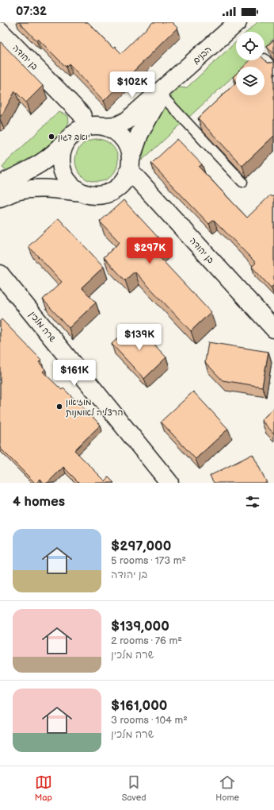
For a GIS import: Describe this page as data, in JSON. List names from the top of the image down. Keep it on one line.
{"streets":{"street":["הבנים","בן יהודה","שרה מלכין"]},"crossings":[["הבנים","בן יהודה"]],"places":["יואב דגון","מוזיאון הרצליה לאומנות"],"page":{"status":"07:32","price":["$102K","$297K","$139K","$161K"],"heading":"4 homes","list":[{"name":"$297,000","note":"5 rooms · 173 m² · בן יהודה"},{"name":"$139,000","note":"2 rooms · 76 m² · שרה מלכין"},{"name":"$161,000","note":"3 rooms · 104 m² · שרה מלכין"}],"tabs":["Map","Saved","Home"]}}
